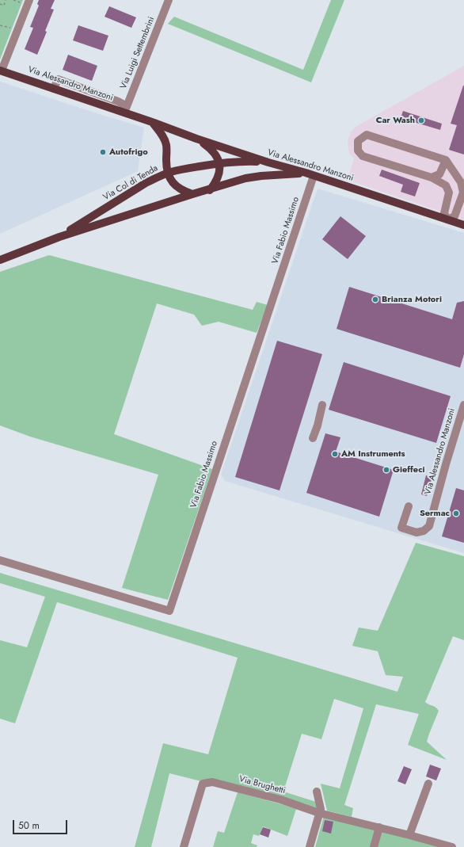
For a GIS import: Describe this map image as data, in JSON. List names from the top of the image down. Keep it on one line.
{"streets":{"main road":["Via Alessandro Manzoni","Via Col di Tenda"],"street":["Via Luigi Settembrini","Via Fabio Massimo","Via Brughetti"]},"crossings":[["Via Luigi Settembrini","Via Alessandro Manzoni"],["Via Alessandro Manzoni","Via Col di Tenda"],["Via Alessandro Manzoni","Via Fabio Massimo"]],"places":["Car Wash","Autofrigo","Brianza Motori","AM Instruments","Gieffeci","Sermac"],"scale_bar":"50 m"}
